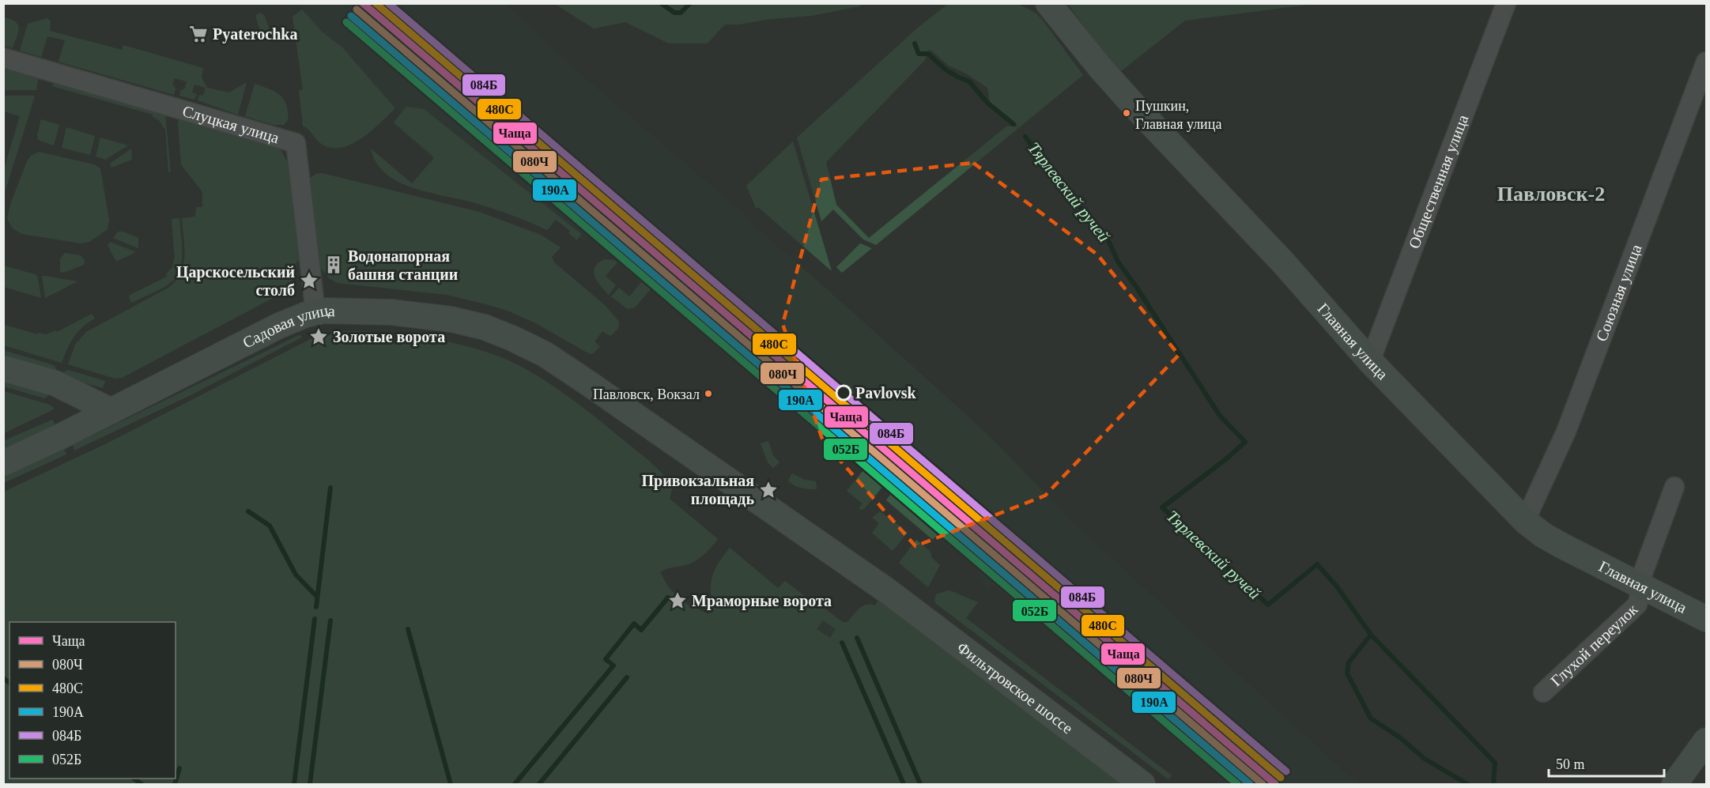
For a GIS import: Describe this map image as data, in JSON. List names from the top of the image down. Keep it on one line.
{"streets":{"main road":["Садовая улица","Главная улица","Фильтровское шоссе"],"street":["Слуцкая улица","Общественная улица","Союзная улица","Глухой переулок"]},"crossings":[["Слуцкая улица","Садовая улица"],["Общественная улица","Главная улица"],["Союзная улица","Главная улица"],["Садовая улица","Фильтровское шоссе"],["Главная улица","Глухой переулок"]],"districts":["Павловск-2"],"water":["Тярлевский ручей"],"places":{"supermarket":["Pyaterochka"],"other":["Пушкин, Главная улица","Pavlovsk","Павловск, Вокзал"],"building":["Водонапорная башня станции"],"place":["Царскосельский столб","Золотые ворота","Привокзальная площадь","Мраморные ворота"]},"lines":["transit line Чаща","transit line 480С","transit line 084Б","transit line 080Ч","transit line 190А","transit line 052Б"],"legend":["Чаща","080Ч","480С","190А","084Б","052Б"],"scale_bar":"50 m"}
